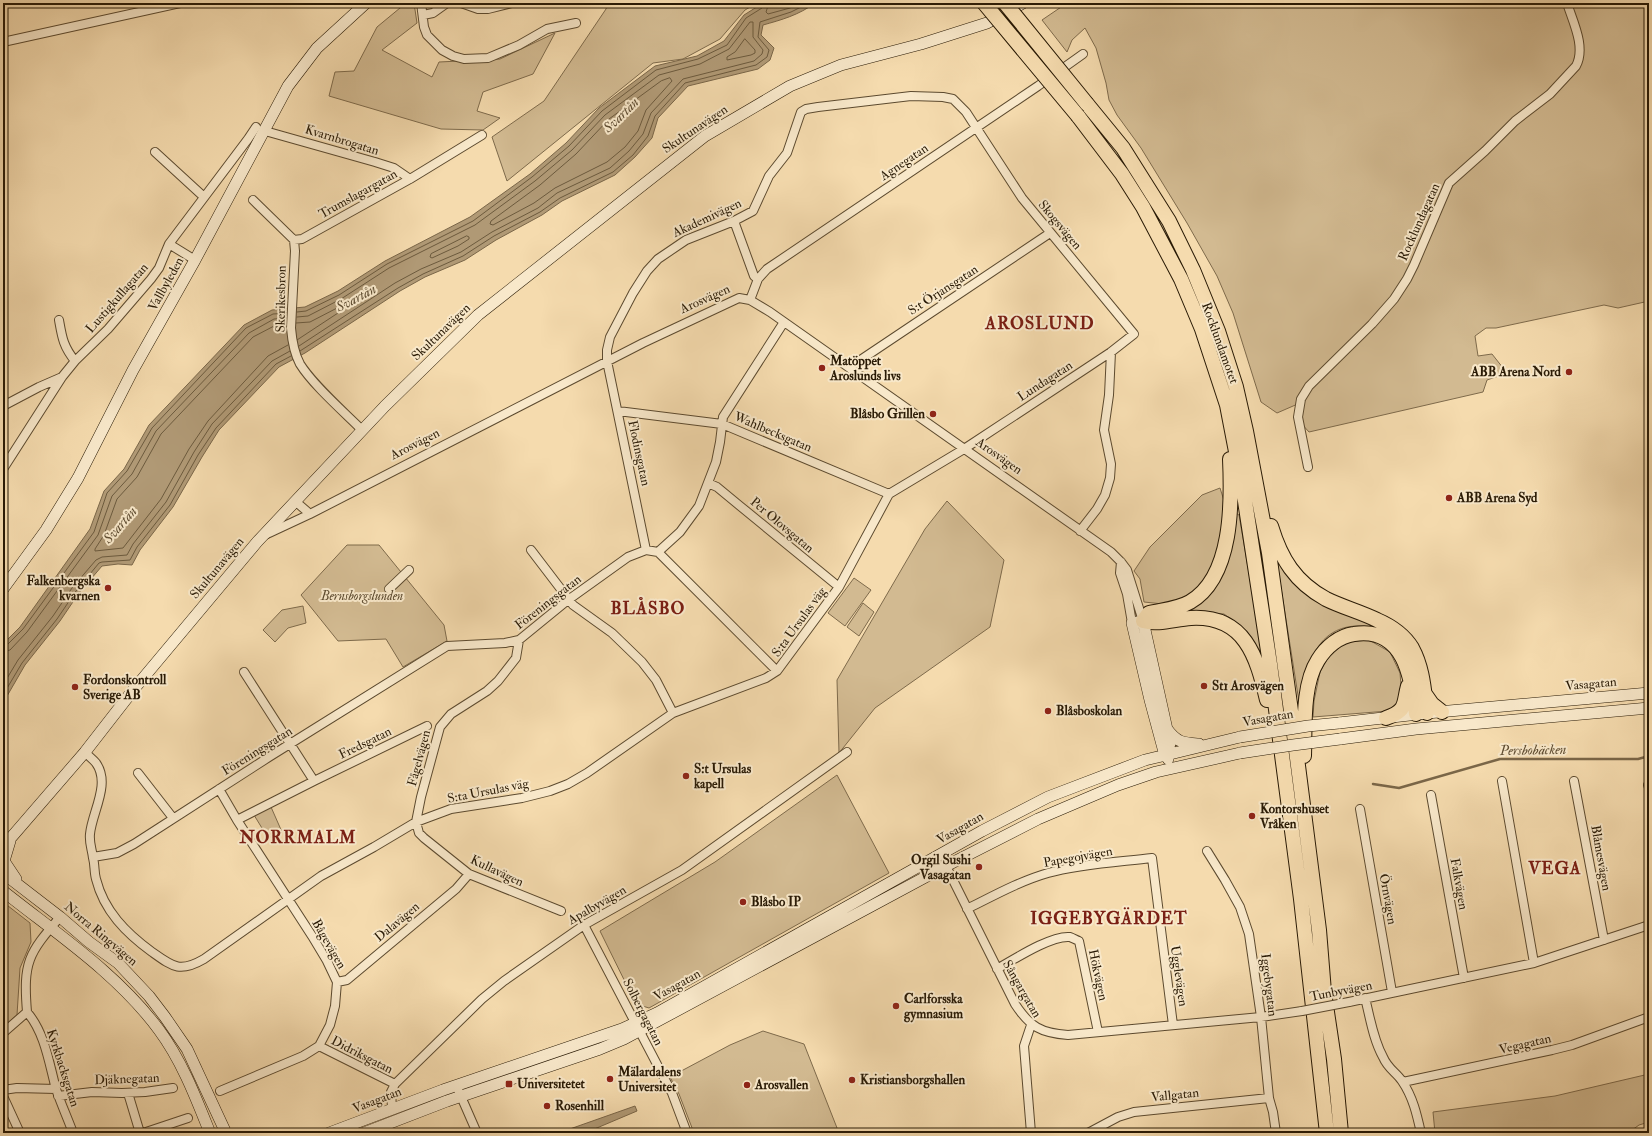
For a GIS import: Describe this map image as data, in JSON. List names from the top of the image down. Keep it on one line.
{"streets":{"highway":["Rocklundamotet"],"street":["Skultunavägen","Kvarnbrogatan","Agnegatan","Trumslagargatan","Akademivägen","Rocklundagatan","Skogsvägen","Vallbyleden","S:t Örjansgatan","Lustigkullagatan","Skerikesbron","Arosvägen","Lundagatan","Wahlbecksgatan","Flodinsgatan","Per Olovsgatan","Föreningsgatan","S:ta Ursulas väg","Vasagatan","Fredsgatan","Fågelvägen","Papegojvägen","Blåmesvägen","Kullavägen","Falkvägen","Örnvägen","Apalbyvägen","Dalavägen","Norra Ringvägen","Bågevägen","Hökvägen","Ugglevägen","Iggebygatan","Sångargatan","Tunbyvägen","Solbergagatan","Vegagatan","Didriksgatan","Kyrkbacksgatan","Djäknegatan","Vallgatan"]},"crossings":[["Skultunavägen","Skerikesbron"],["Skultunavägen","Arosvägen"],["Skultunavägen","S:ta Ursulas väg"],["Kvarnbrogatan","Trumslagargatan"],["Kvarnbrogatan","Vallbyleden"],["Kvarnbrogatan","Lustigkullagatan"],["Agnegatan","Akademivägen"],["Agnegatan","Skogsvägen"],["Agnegatan","Arosvägen"],["Trumslagargatan","Skerikesbron"],["Akademivägen","Skogsvägen"],["Akademivägen","Arosvägen"],["Akademivägen","Flodinsgatan"],["Skogsvägen","S:t Örjansgatan"],["Skogsvägen","Lundagatan"],["Vallbyleden","Lustigkullagatan"],["S:t Örjansgatan","Arosvägen"],["Arosvägen","Lundagatan"],["Arosvägen","Flodinsgatan"],["Arosvägen","Vasagatan"],["Wahlbecksgatan","Flodinsgatan"],["Wahlbecksgatan","S:ta Ursulas väg"],["Flodinsgatan","Föreningsgatan"],["Per Olovsgatan","S:ta Ursulas väg"],["Föreningsgatan","S:ta Ursulas väg"],["Föreningsgatan","Fågelvägen"],["Föreningsgatan","Bågevägen"],["S:ta Ursulas väg","Fågelvägen"],["S:ta Ursulas väg","Kullavägen"],["S:ta Ursulas väg","Bågevägen"],["Vasagatan","Sångargatan"],["Vasagatan","Solbergagatan"],["Fredsgatan","Bågevägen"],["Fågelvägen","Kullavägen"],["Papegojvägen","Ugglevägen"],["Papegojvägen","Sångargatan"],["Blåmesvägen","Tunbyvägen"],["Kullavägen","Dalavägen"],["Falkvägen","Tunbyvägen"],["Örnvägen","Tunbyvägen"],["Apalbyvägen","Solbergagatan"],["Apalbyvägen","Didriksgatan"],["Dalavägen","Bågevägen"],["Bågevägen","Didriksgatan"],["Hökvägen","Sångargatan"],["Hökvägen","Tunbyvägen"],["Ugglevägen","Tunbyvägen"],["Iggebygatan","Tunbyvägen"],["Iggebygatan","Vallgatan"],["Sångargatan","Tunbyvägen"],["Kyrkbacksgatan","Djäknegatan"]],"districts":["AROSLUND","BLÅSBO","NORRMALM","VEGA","IGGEBYGÄRDET"],"water":["Svartån","Persbobäcken"],"parks":["Bernsborgslunden"],"places":{"other":["Matöppet Aroslunds livs","ABB Arena Nord","Blåsbo Grillen","ABB Arena Syd","Falkenbergska kvarnen","St1 Arosvägen","Fordonskontroll Sverige AB","Blåsboskolan","S:t Ursulas kapell","Kontorshuset Vråken","Orgil Sushi Vasagatan","Blåsbo IP","Carlforsska gymnasium","Mälardalens Universitet","Kristiansborgshallen","Arosvallen","Rosenhill"],"transit":["Universitetet"]}}
